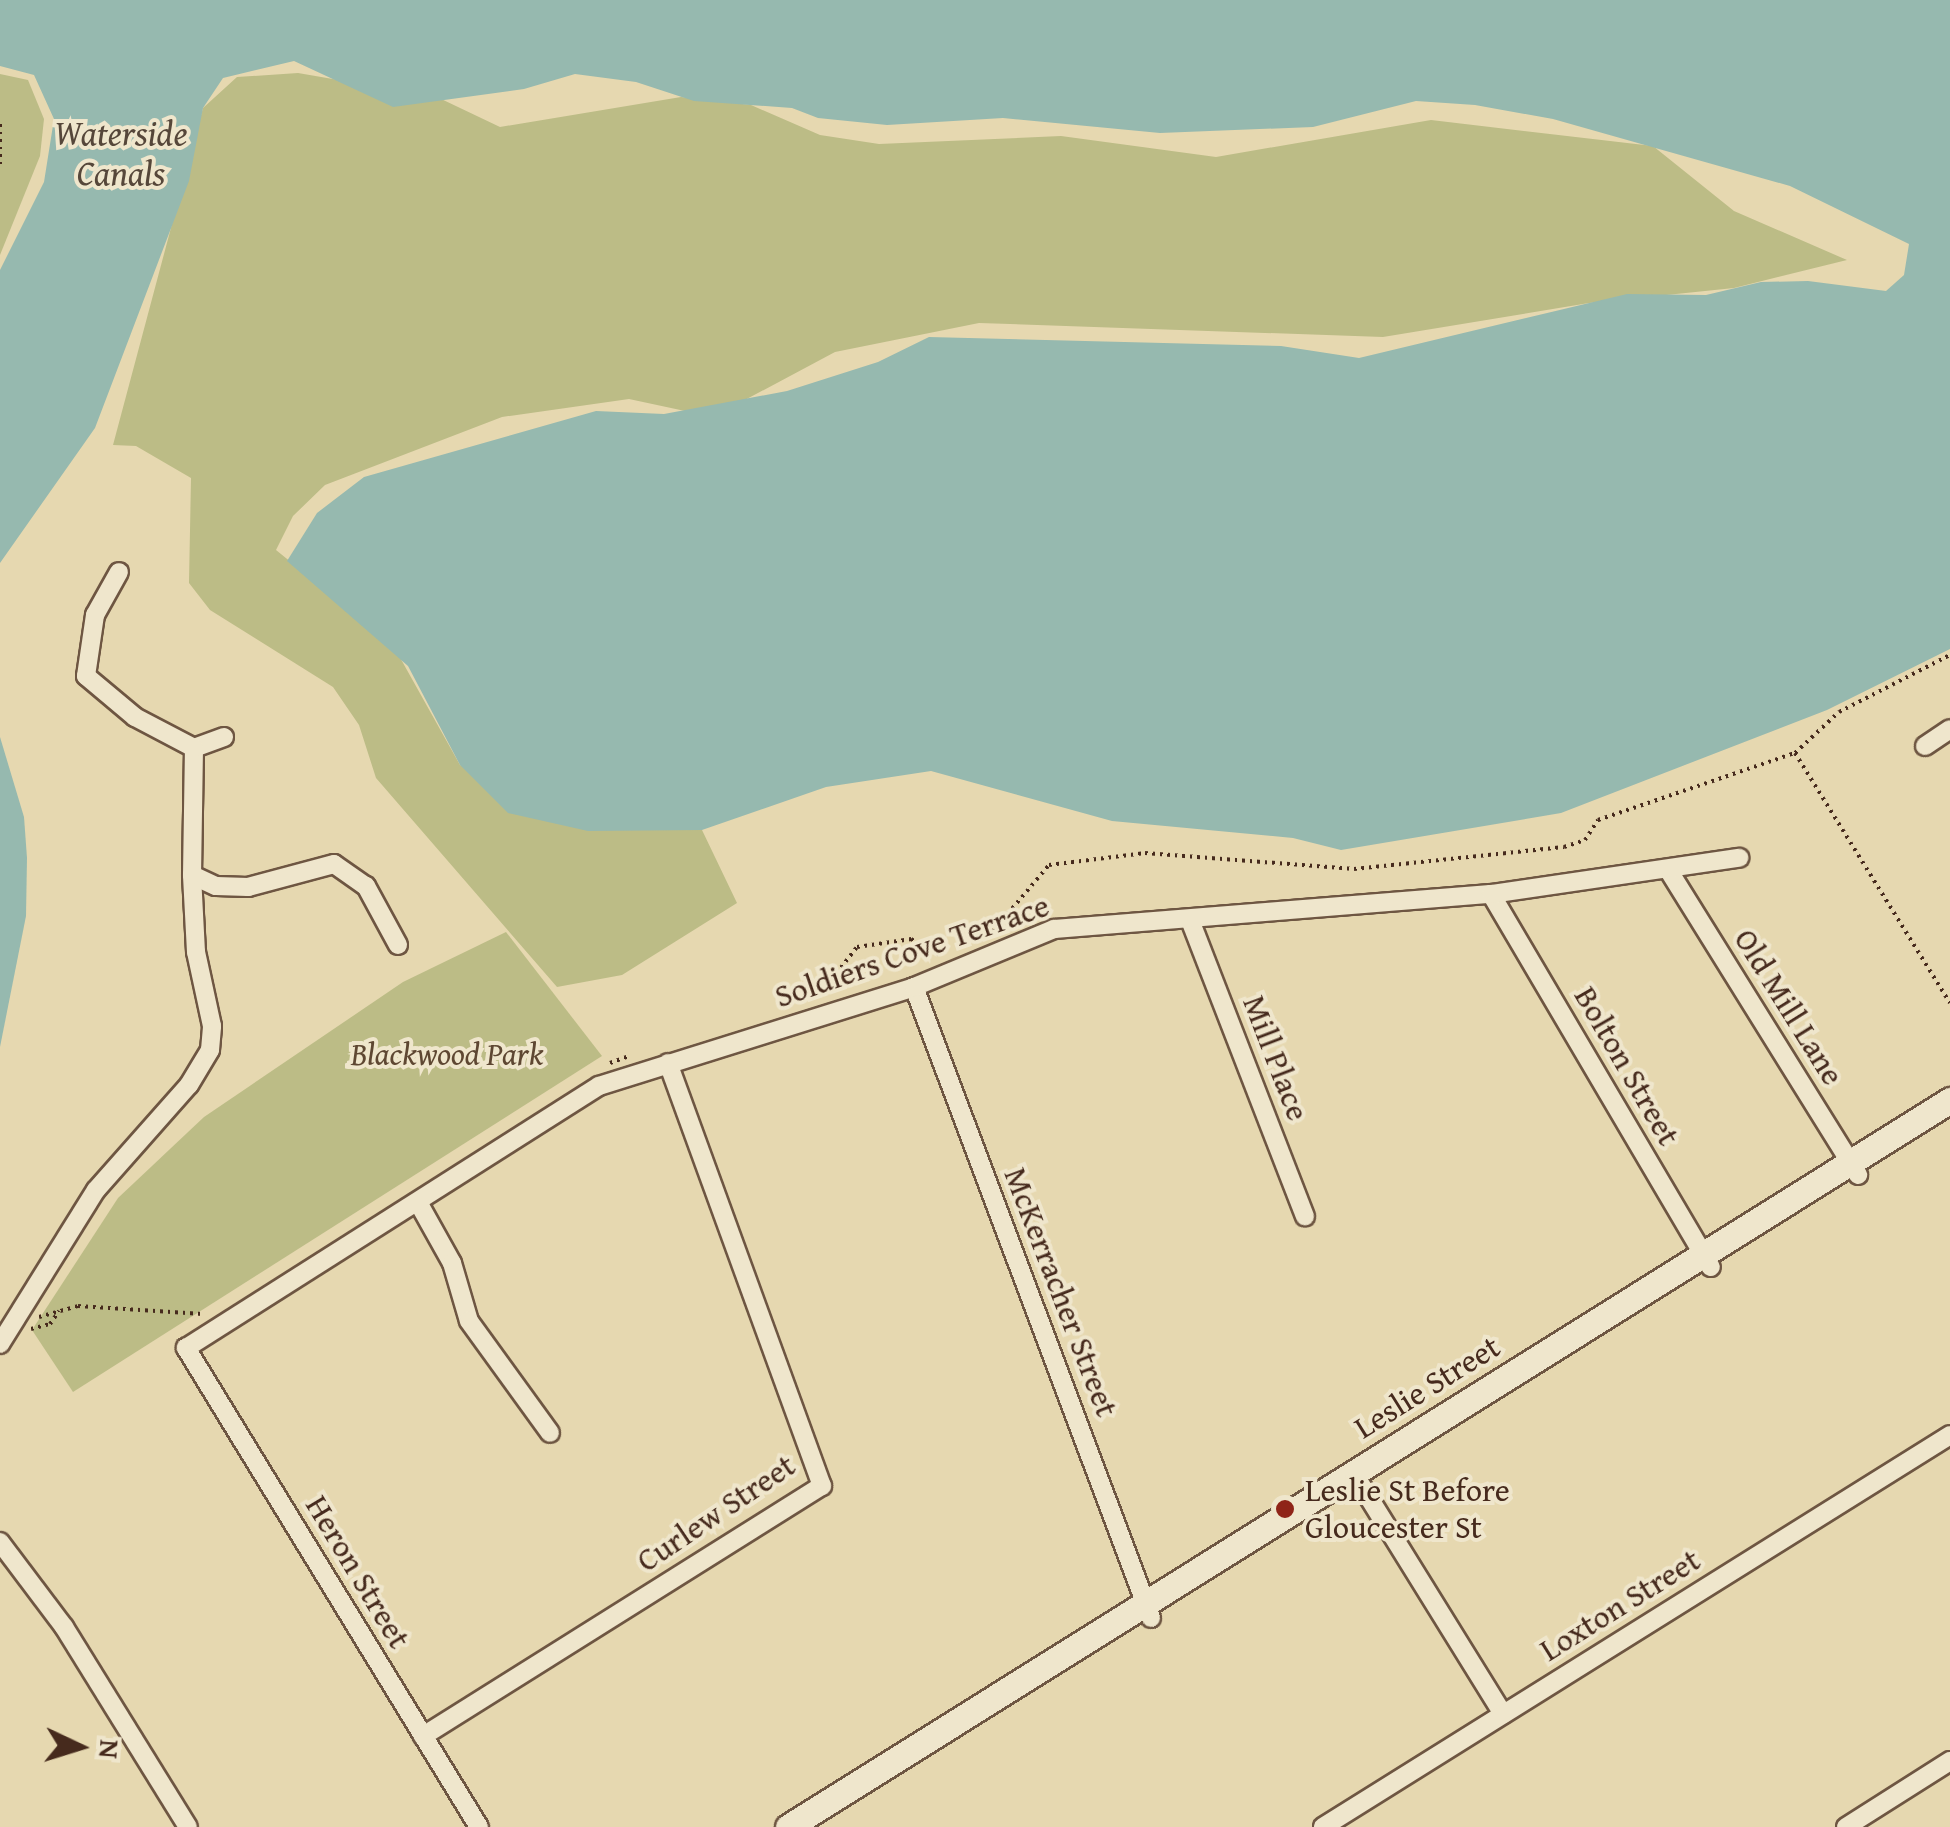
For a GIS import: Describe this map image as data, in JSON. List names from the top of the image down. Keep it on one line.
{"streets":{"street":["Soldiers Cove Terrace","Old Mill Lane","Mill Place","Bolton Street","McKerracher Street","Leslie Street","Curlew Street","Heron Street","Loxton Street"]},"crossings":[["Soldiers Cove Terrace","Old Mill Lane"],["Soldiers Cove Terrace","Mill Place"],["Soldiers Cove Terrace","Bolton Street"],["Soldiers Cove Terrace","McKerracher Street"],["Soldiers Cove Terrace","Curlew Street"],["Soldiers Cove Terrace","Heron Street"],["Old Mill Lane","Leslie Street"],["Bolton Street","Leslie Street"],["McKerracher Street","Leslie Street"],["Curlew Street","Heron Street"]],"water":["Waterside Canals"],"parks":["Blackwood Park"],"places":["Leslie St Before Gloucester St"],"north":"right"}
